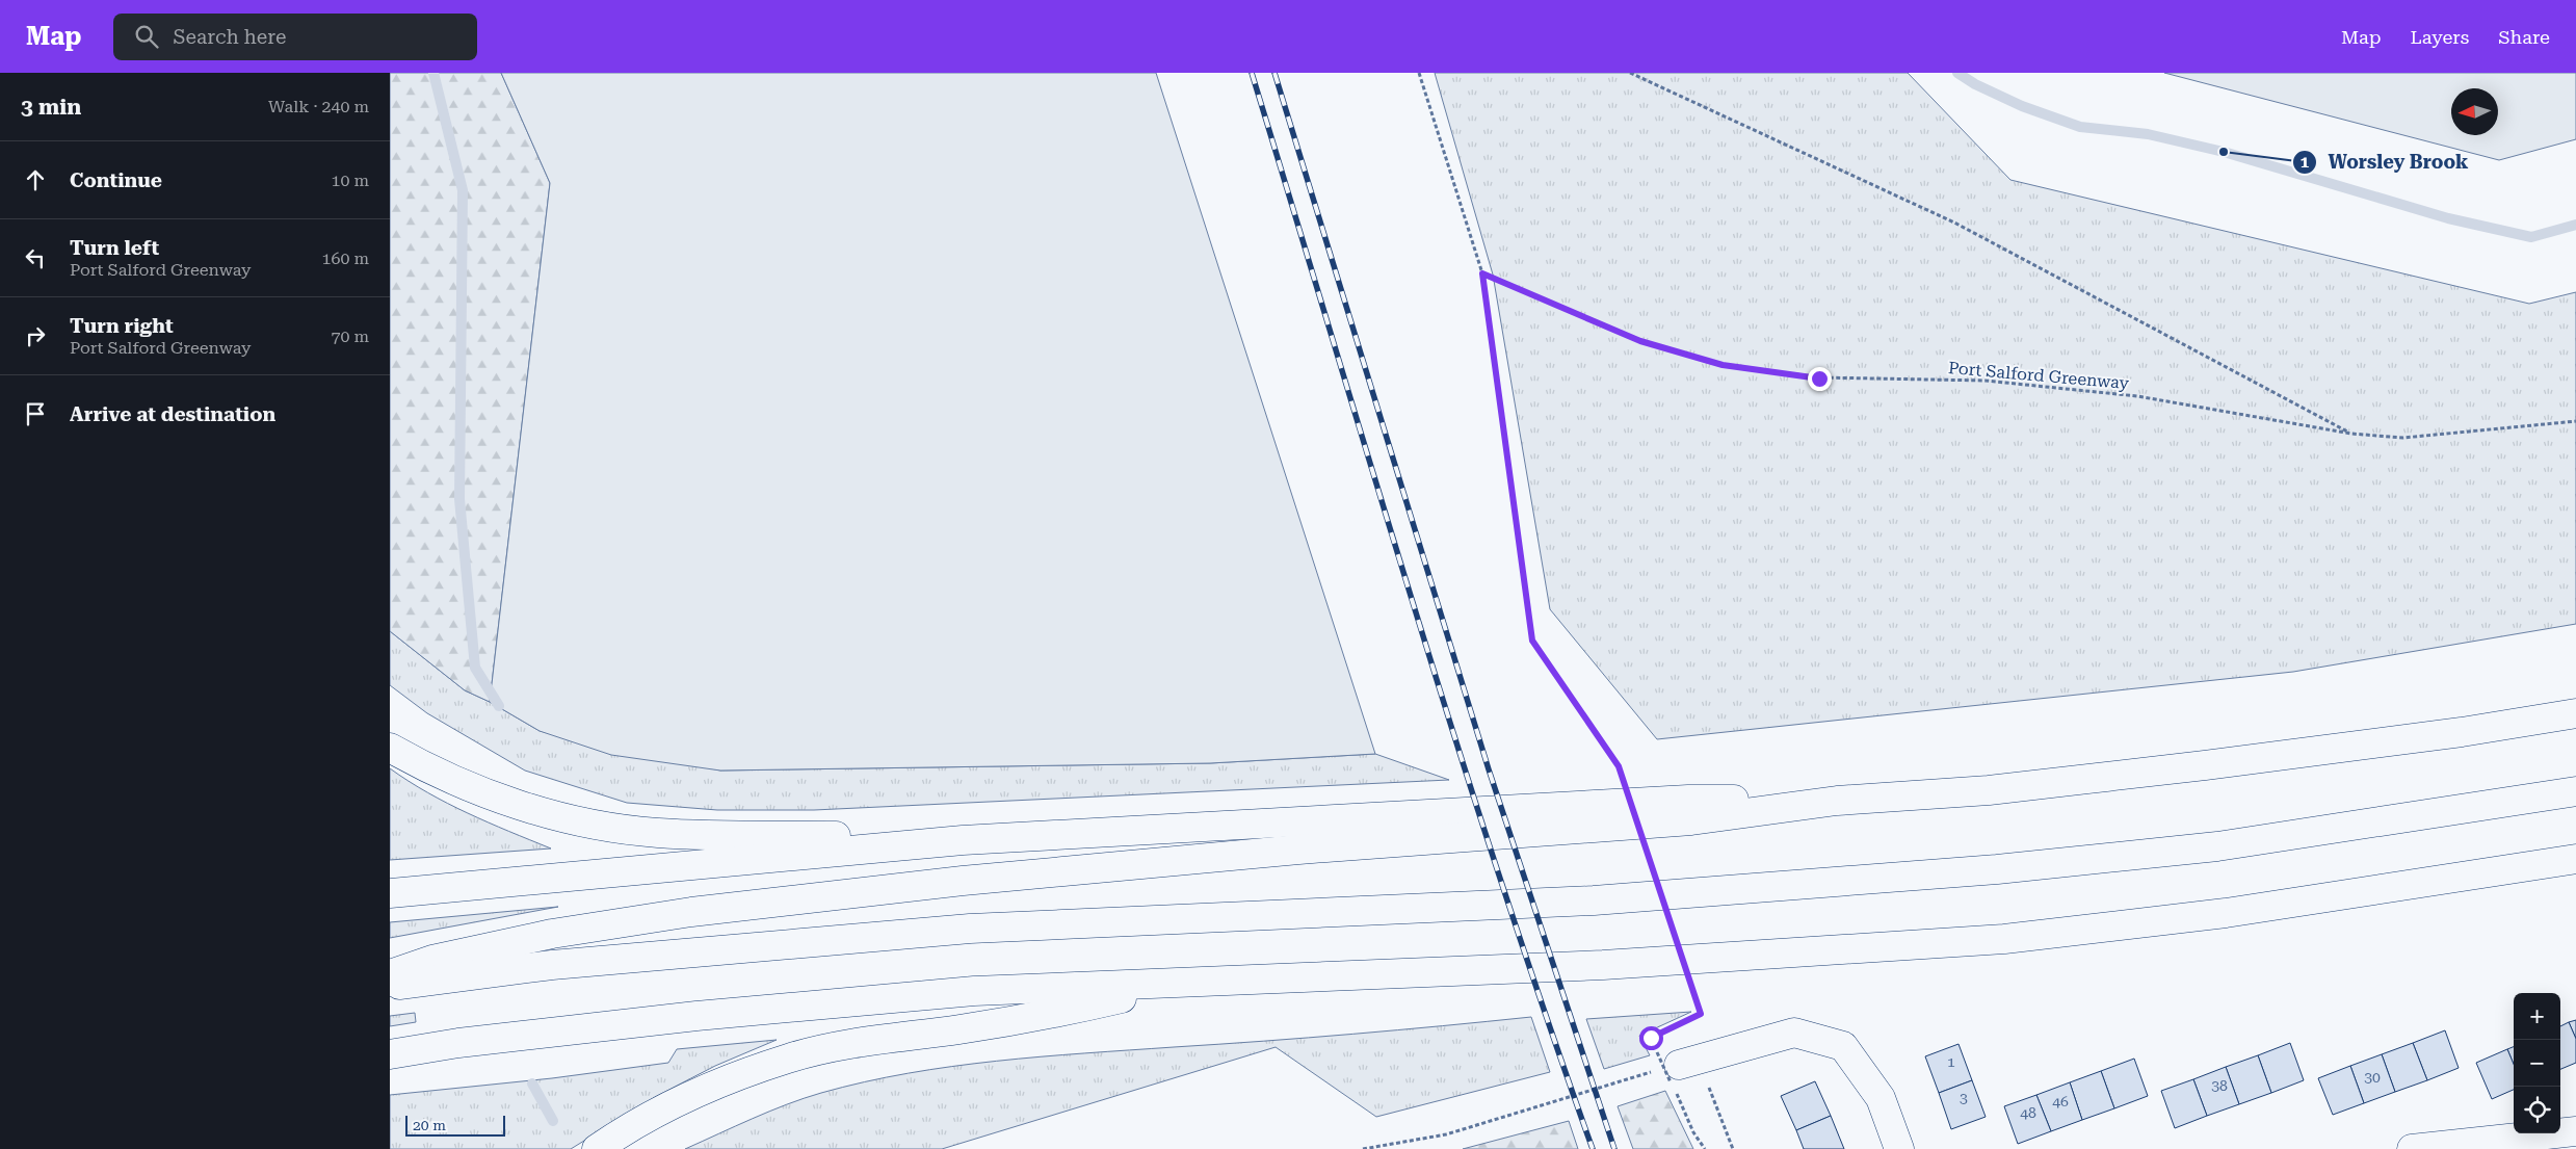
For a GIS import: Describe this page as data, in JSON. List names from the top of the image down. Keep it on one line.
{"streets":{"path":["Port Salford Greenway"]},"places":["Worsley Brook"],"house_numbers":["1","30","38","3","46","48"],"scale_bar":"20 m","north":"left","page":{"header":"Map","search":"Search here","nav":["Map","Layers","Share"],"heading":["3 min","Walk · 240 m"],"list":[["Continue","10 m"],["Turn left","Port Salford Greenway","160 m"],["Turn right","Port Salford Greenway","70 m"],"Arrive at destination"],"map_buttons":["+","−"],"scale":"20 m"}}
